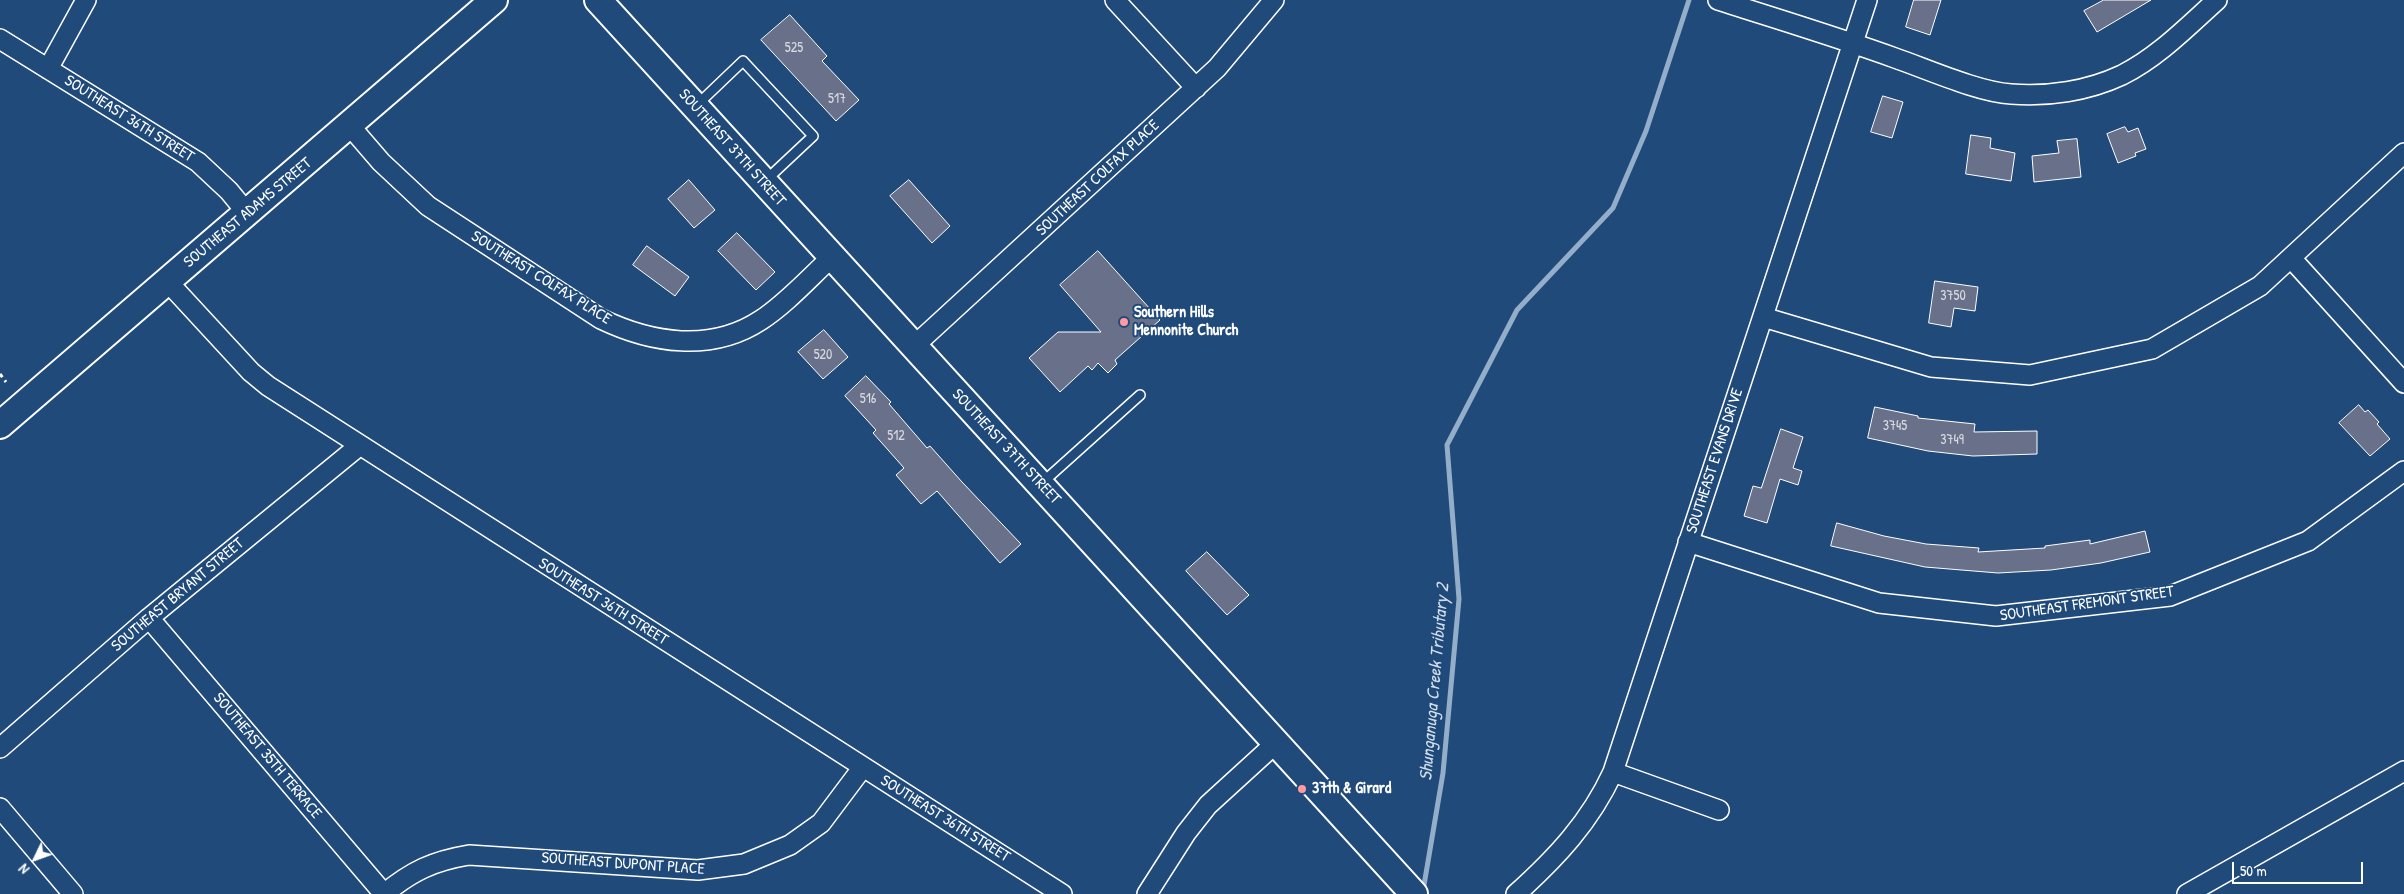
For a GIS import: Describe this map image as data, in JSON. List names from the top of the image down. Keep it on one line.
{"streets":{"main road":["SOUTHEAST 37TH STREET","SOUTHEAST ADAMS STREET"],"street":["SOUTHEAST 36TH STREET","SOUTHEAST COLFAX PLACE","SOUTHEAST EVANS DRIVE","SOUTHEAST BRYANT STREET","SOUTHEAST FREMONT STREET","SOUTHEAST 35TH TERRACE","SOUTHEAST DUPONT PLACE"]},"crossings":[["SOUTHEAST 36TH STREET","SOUTHEAST ADAMS STREET"],["SOUTHEAST 36TH STREET","SOUTHEAST BRYANT STREET"],["SOUTHEAST 36TH STREET","SOUTHEAST DUPONT PLACE"],["SOUTHEAST 37TH STREET","SOUTHEAST COLFAX PLACE"],["SOUTHEAST COLFAX PLACE","SOUTHEAST ADAMS STREET"],["SOUTHEAST EVANS DRIVE","SOUTHEAST FREMONT STREET"],["SOUTHEAST BRYANT STREET","SOUTHEAST 35TH TERRACE"],["SOUTHEAST 35TH TERRACE","SOUTHEAST DUPONT PLACE"]],"water":["Shunganuga Creek Tributary 2"],"places":["Southern Hills Mennonite Church","37th & Girard"],"house_numbers":["525","517","3750","520","516","3745","512","3749"],"scale_bar":"50 m","north":"bottom left"}
